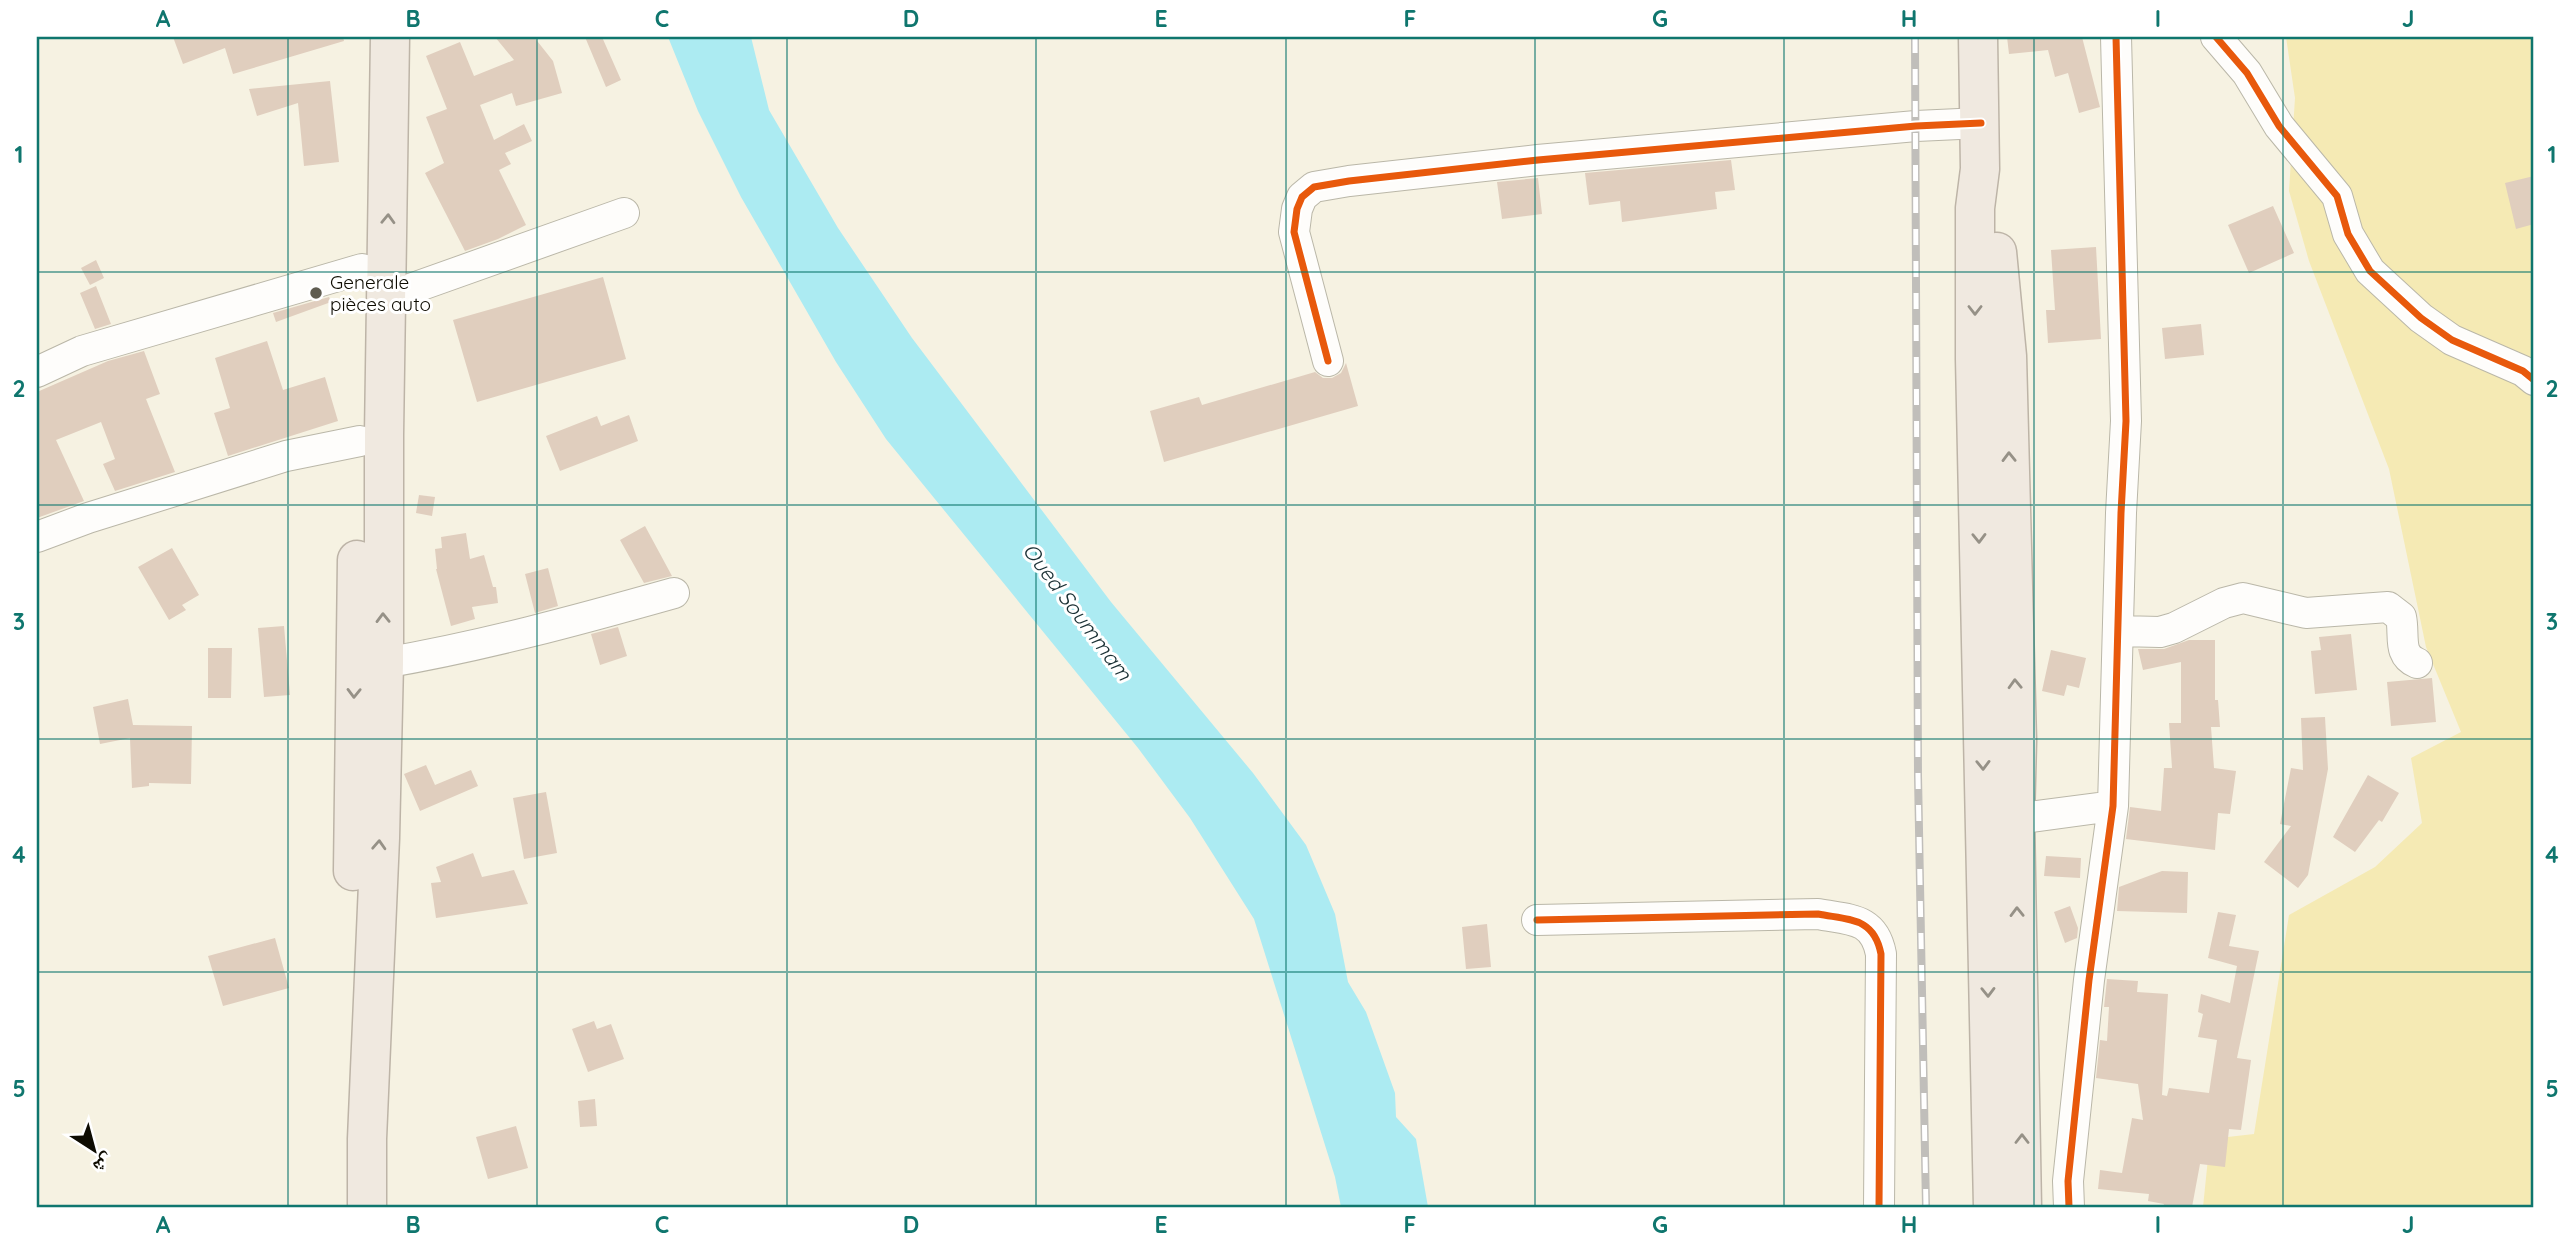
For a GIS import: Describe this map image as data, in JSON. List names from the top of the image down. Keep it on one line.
{"water":["Oued Soummam"],"places":["Generale pièces auto"],"north":"bottom right","grid":{"columns":["A","B","C","D","E","F","G","H","I","J"],"rows":["1","2","3","4","5"]}}
